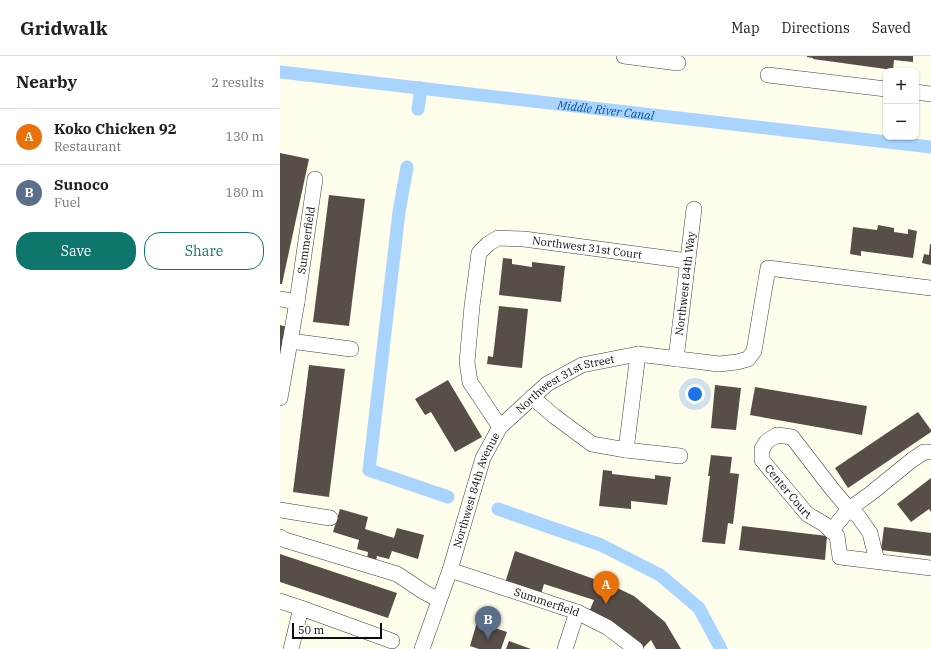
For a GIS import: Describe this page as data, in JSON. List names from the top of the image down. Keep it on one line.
{"streets":{"street":["Summerfield","Northwest 31st Court","Northwest 84th Way","Northwest 31st Street","Northwest 84th Avenue","Center Court"]},"crossings":[["Summerfield","Northwest 84th Avenue"],["Northwest 31st Court","Northwest 84th Way"],["Northwest 31st Court","Northwest 84th Avenue"],["Northwest 31st Street","Northwest 84th Avenue"]],"water":["Middle River Canal"],"scale_bar":"50 m","page":{"header":"Gridwalk","nav":["Map","Directions","Saved"],"heading":["Nearby","2 results"],"map_buttons":["+","−"],"list":[{"mark":"A","name":"Koko Chicken 92","note":"Restaurant","value":"130 m"},{"mark":"B","name":"Sunoco","note":"Fuel","value":"180 m"}],"buttons":["Save","Share"],"pins":["A","B"],"scale":"50 m"}}
